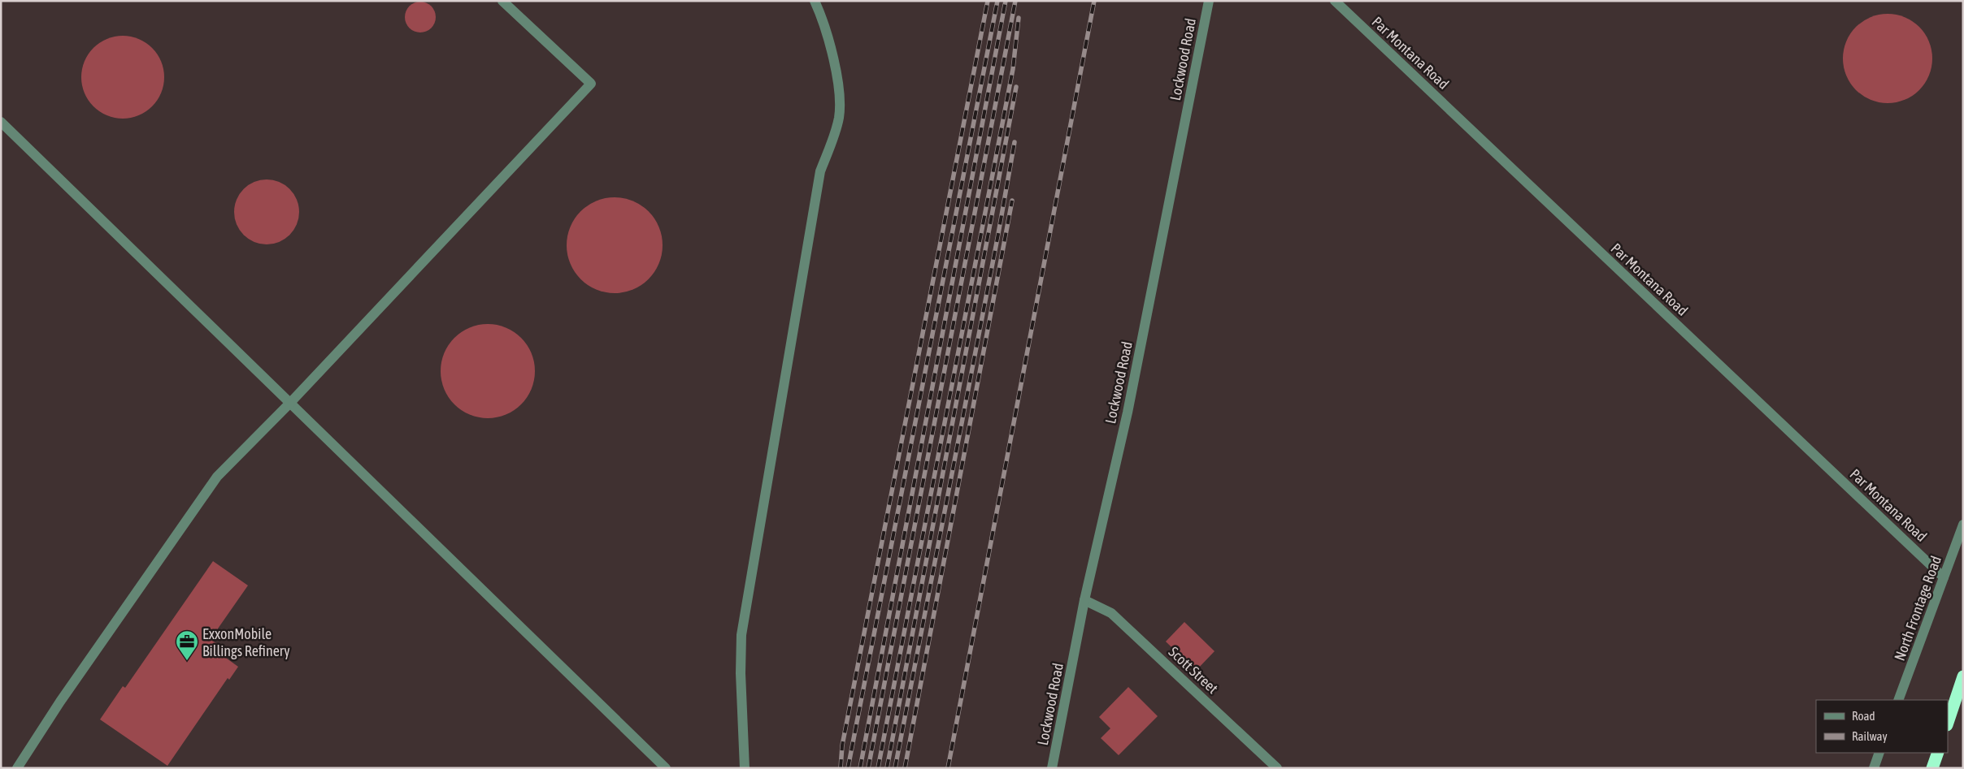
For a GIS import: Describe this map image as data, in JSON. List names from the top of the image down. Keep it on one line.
{"streets":{"street":["Par Montana Road","Lockwood Road","North Frontage Road","Scott Street"]},"crossings":[["Par Montana Road","North Frontage Road"],["Lockwood Road","Scott Street"]],"places":{"office":["ExxonMobile Billings Refinery"]},"legend":["Road","Railway"]}
